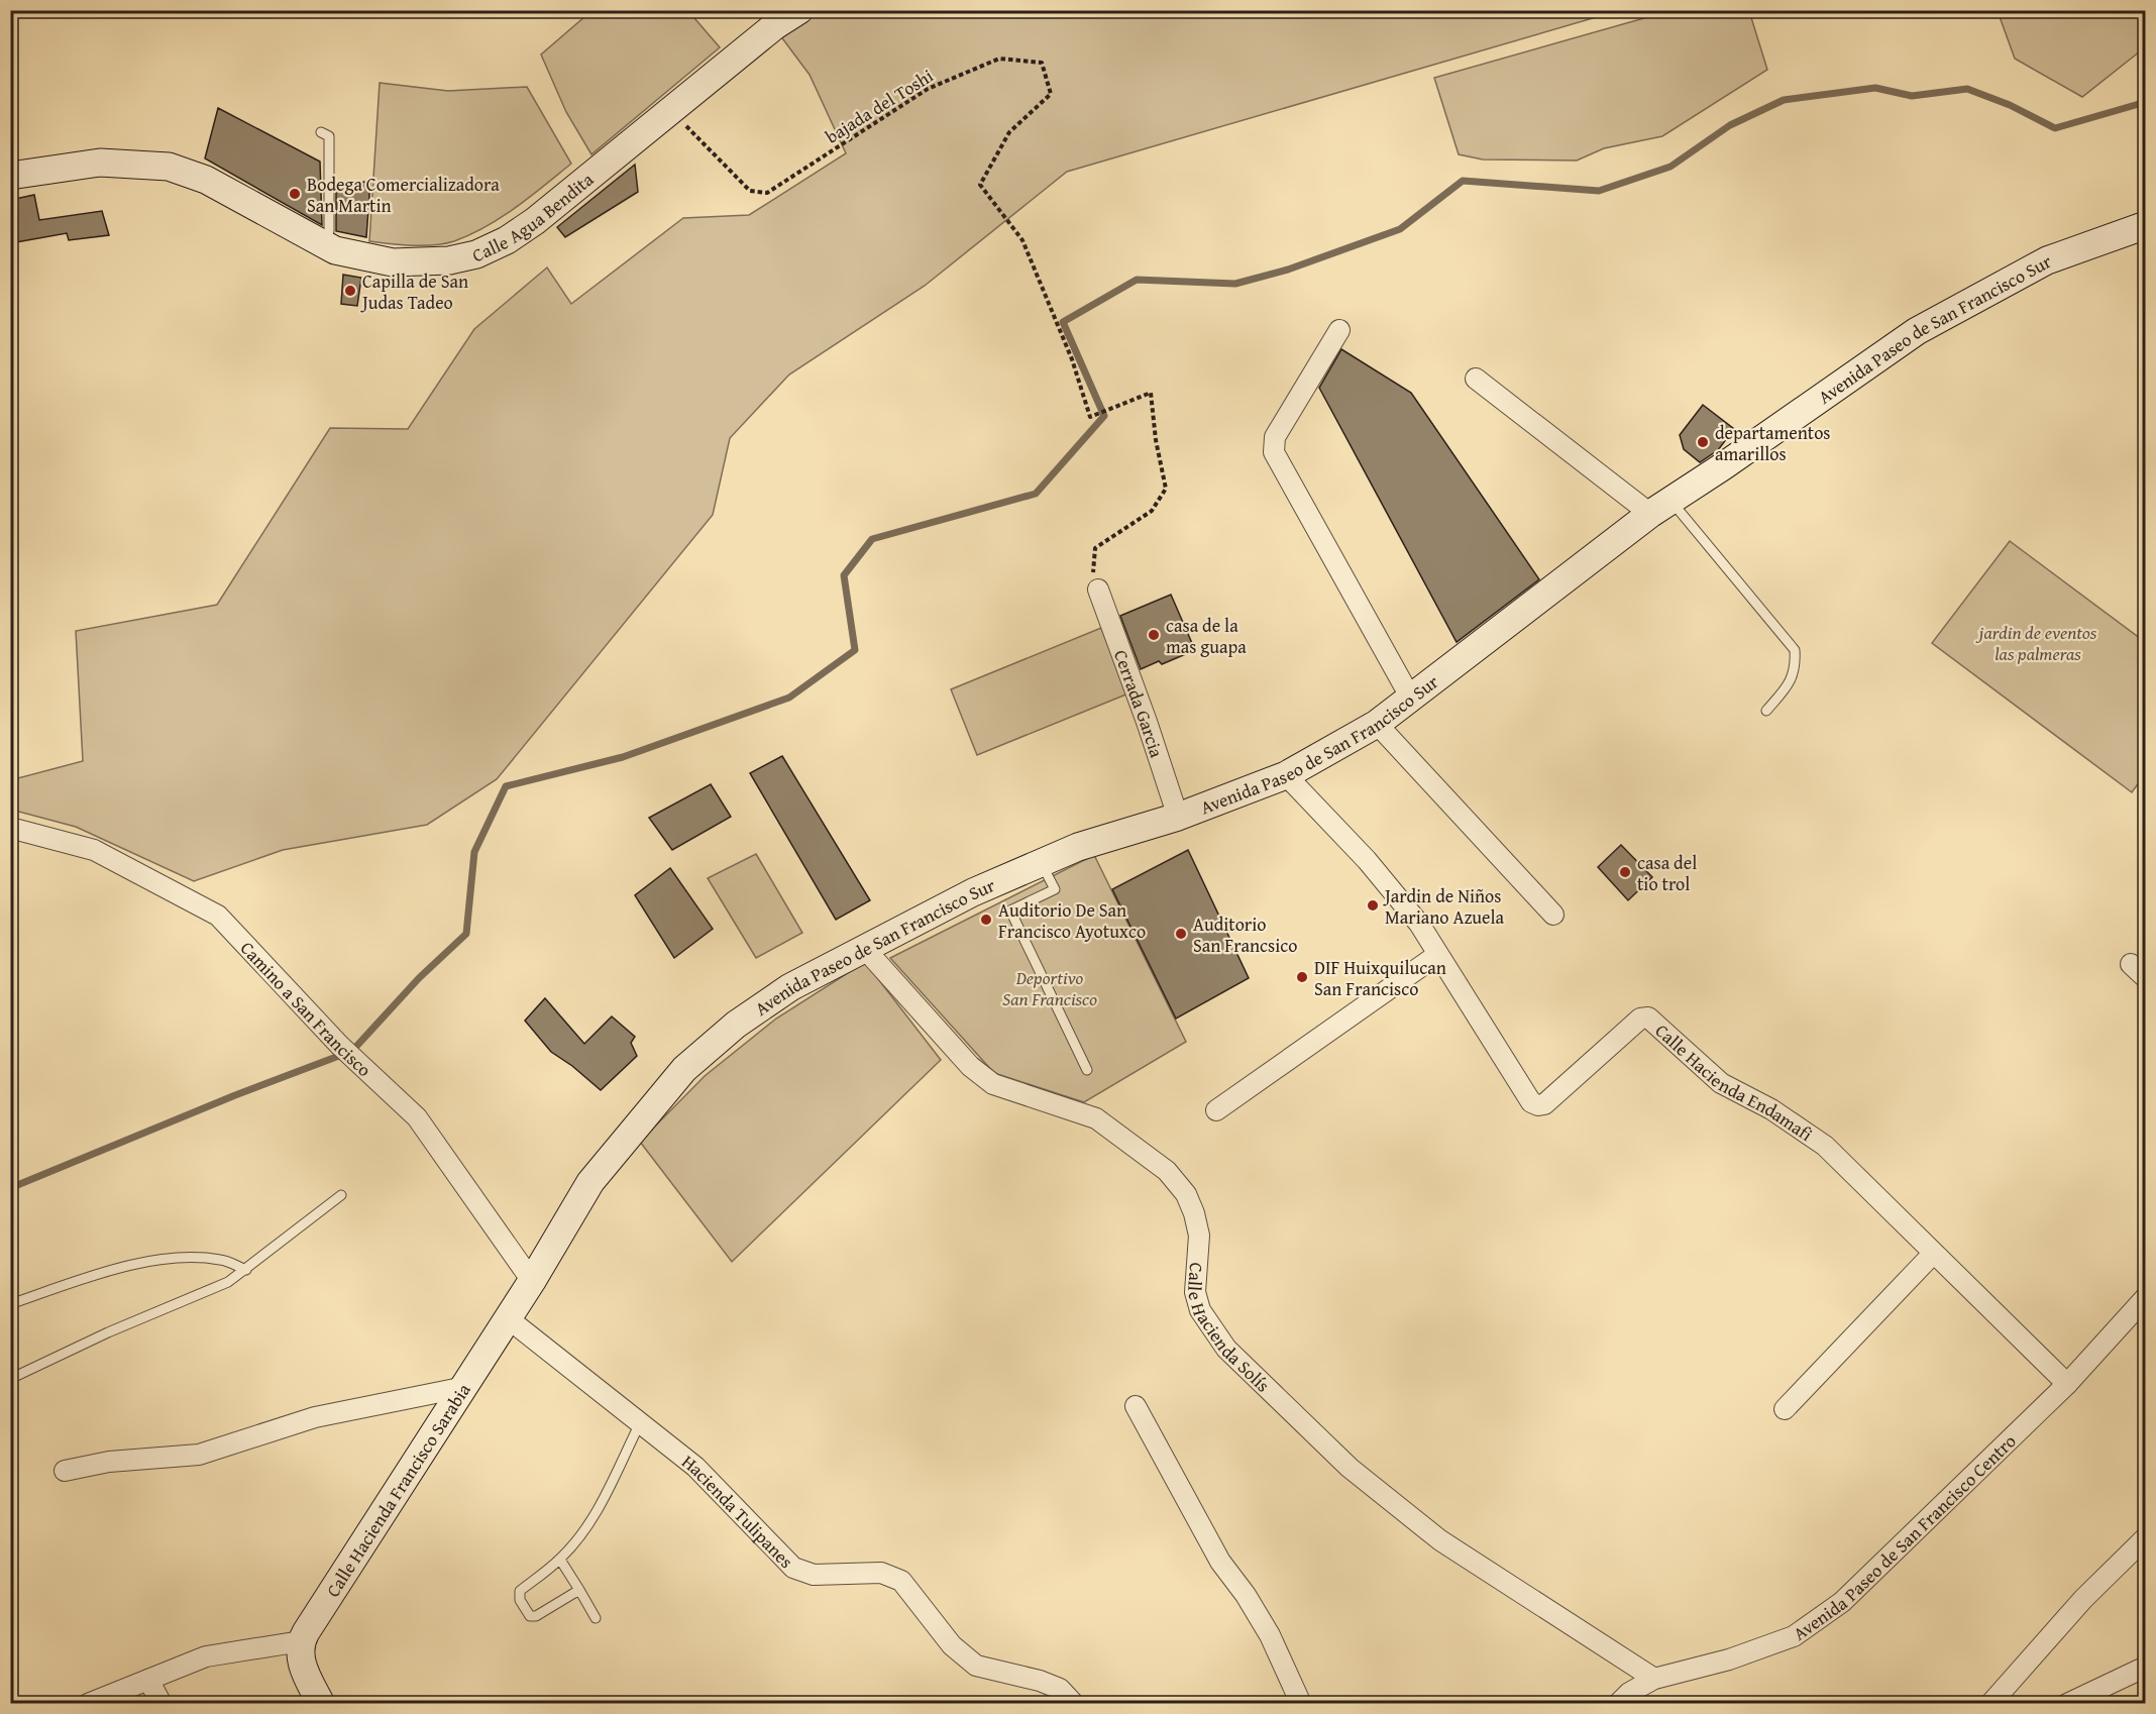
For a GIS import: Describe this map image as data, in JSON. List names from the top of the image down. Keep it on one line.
{"streets":{"main road":["Calle Agua Bendita","Avenida Paseo de San Francisco Sur","Calle Hacienda Francisco Sarabia"],"street":["Cerrada Garcia","Camino a San Francisco","Calle Hacienda Endamafi","Calle Hacienda Solís","Hacienda Tulipanes","Avenida Paseo de San Francisco Centro"],"path":["bajada del Toshi"]},"crossings":[["bajada del Toshi","Cerrada Garcia"],["Avenida Paseo de San Francisco Sur","Cerrada Garcia"],["Avenida Paseo de San Francisco Sur","Camino a San Francisco"],["Avenida Paseo de San Francisco Sur","Calle Hacienda Endamafi"],["Avenida Paseo de San Francisco Sur","Calle Hacienda Solís"],["Avenida Paseo de San Francisco Sur","Calle Hacienda Francisco Sarabia"],["Camino a San Francisco","Calle Hacienda Francisco Sarabia"],["Calle Hacienda Endamafi","Avenida Paseo de San Francisco Centro"],["Calle Hacienda Solís","Avenida Paseo de San Francisco Centro"],["Calle Hacienda Francisco Sarabia","Hacienda Tulipanes"]],"parks":["jardin de eventos las palmeras","Deportivo San Francisco"],"places":["Bodega Comercializadora San Martin","Capilla de San Judas Tadeo","departamentos amarillos","casa de la mas guapa","casa del tio trol","Jardin de Niños Mariano Azuela","Auditorio De San Francisco Ayotuxco","Auditorio San Francsico","DIF Huixquilucan San Francisco"]}
